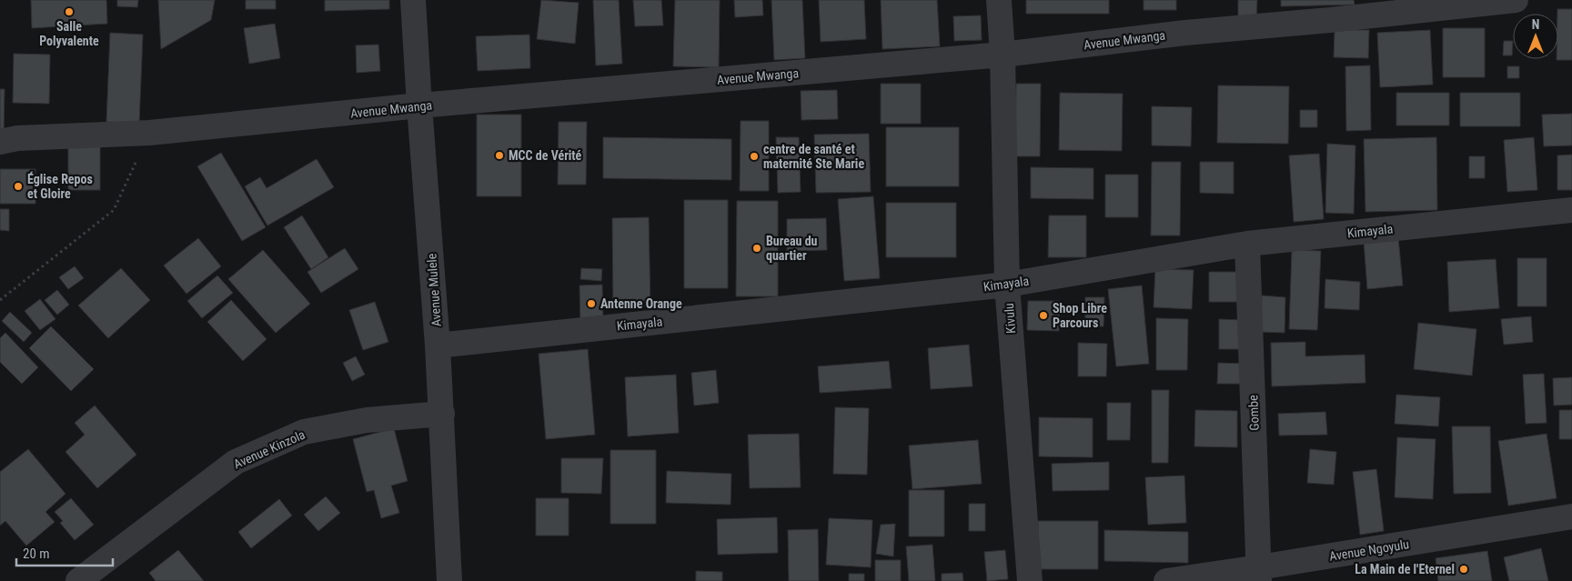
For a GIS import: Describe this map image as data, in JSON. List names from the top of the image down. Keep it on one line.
{"streets":{"street":["Avenue Mwanga","Kimayala","Avenue Mulele","Kivulu","Gombe","Avenue Kinzola","Avenue Ngoyulu"]},"crossings":[["Avenue Mwanga","Avenue Mulele"],["Avenue Mwanga","Kivulu"],["Kimayala","Avenue Mulele"],["Kimayala","Kivulu"],["Kimayala","Gombe"],["Avenue Mulele","Avenue Kinzola"],["Gombe","Avenue Ngoyulu"]],"places":["Salle Polyvalente","MCC de Vérité","centre de santé et maternité Ste Marie","Église Repos et Gloire","Bureau du quartier","Antenne Orange","Shop Libre Parcours","La Main de l'Eternel"],"scale_bar":"20 m","north":"top"}
